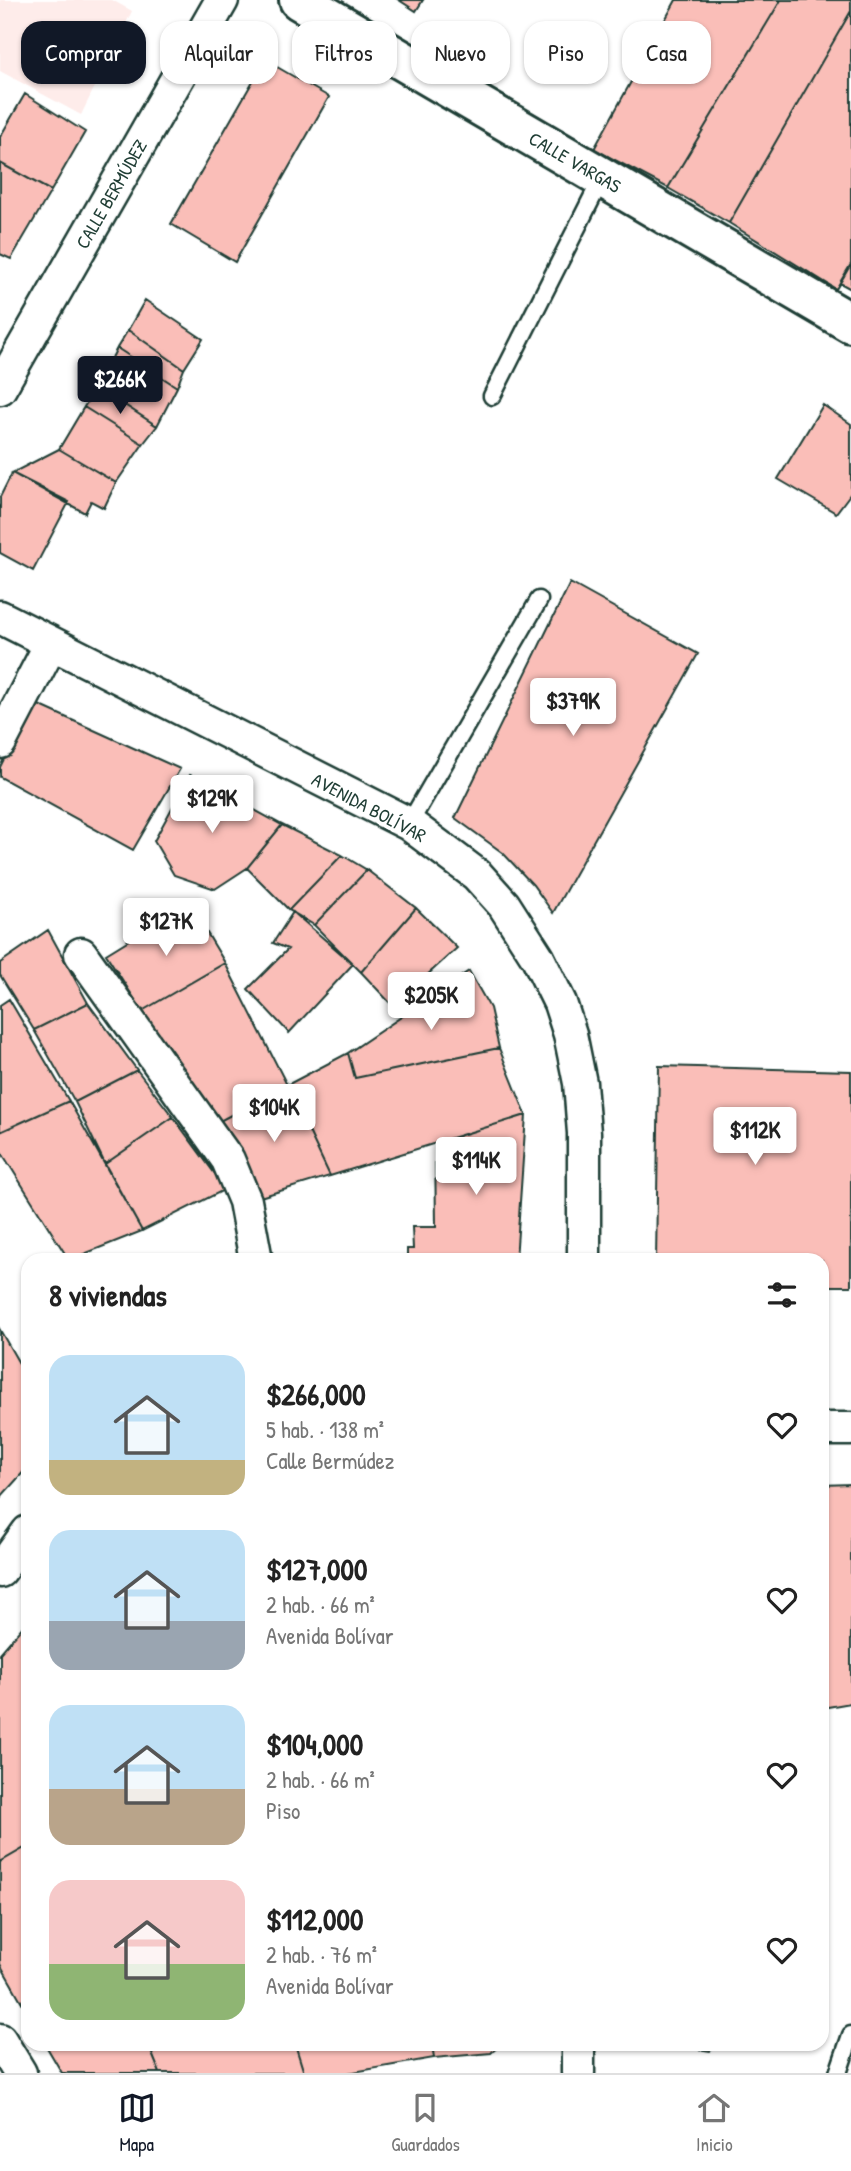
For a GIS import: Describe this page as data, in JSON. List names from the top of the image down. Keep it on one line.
{"streets":{"street":["CALLE VARGAS","CALLE BERMÚDEZ","AVENIDA BOLÍVAR"]},"page":{"chip":["Comprar","Alquilar","Filtros","Nuevo","Piso","Casa"],"price":["$266K","$379K","$129K","$127K","$205K","$104K","$112K","$114K"],"heading":"8 viviendas","list":[{"name":"$266,000","note":"5 hab. · 138 m² · Calle Bermúdez"},{"name":"$127,000","note":"2 hab. · 66 m² · Avenida Bolívar"},{"name":"$104,000","note":"2 hab. · 66 m² · Piso"},{"name":"$112,000","note":"2 hab. · 76 m² · Avenida Bolívar"}],"tabs":["Mapa","Guardados","Inicio"]}}
